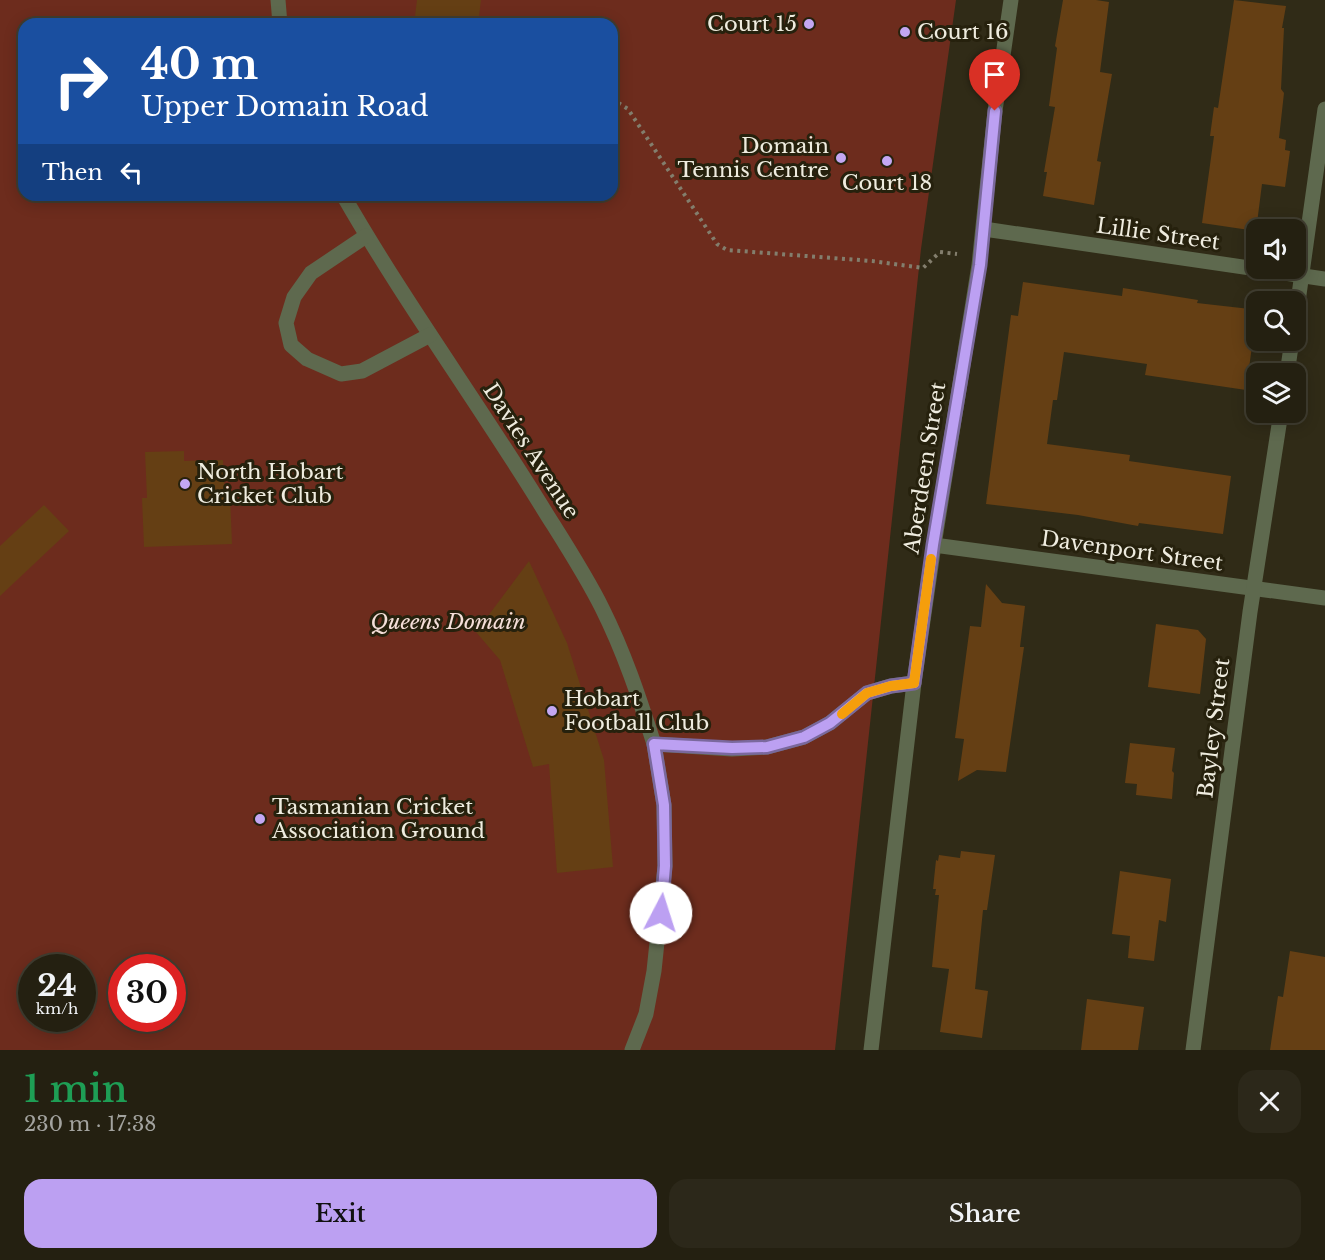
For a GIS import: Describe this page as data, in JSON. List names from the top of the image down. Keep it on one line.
{"streets":{"street":["Lillie Street","Davies Avenue","Aberdeen Street","Davenport Street","Bayley Street"]},"crossings":[["Lillie Street","Aberdeen Street"],["Aberdeen Street","Davenport Street"],["Davenport Street","Bayley Street"]],"parks":["Queens Domain"],"places":["Court 15","Court 16","Domain Tennis Centre","Court 18","North Hobart Cricket Club","Hobart Football Club","Tasmanian Cricket Association Ground"],"page":{"turn":["40 m","Upper Domain Road"],"then":"Then","speed":"24 km/h","limit":"30","heading":["1 min","230 m · 17:38"],"buttons":["Exit","Share"]}}
